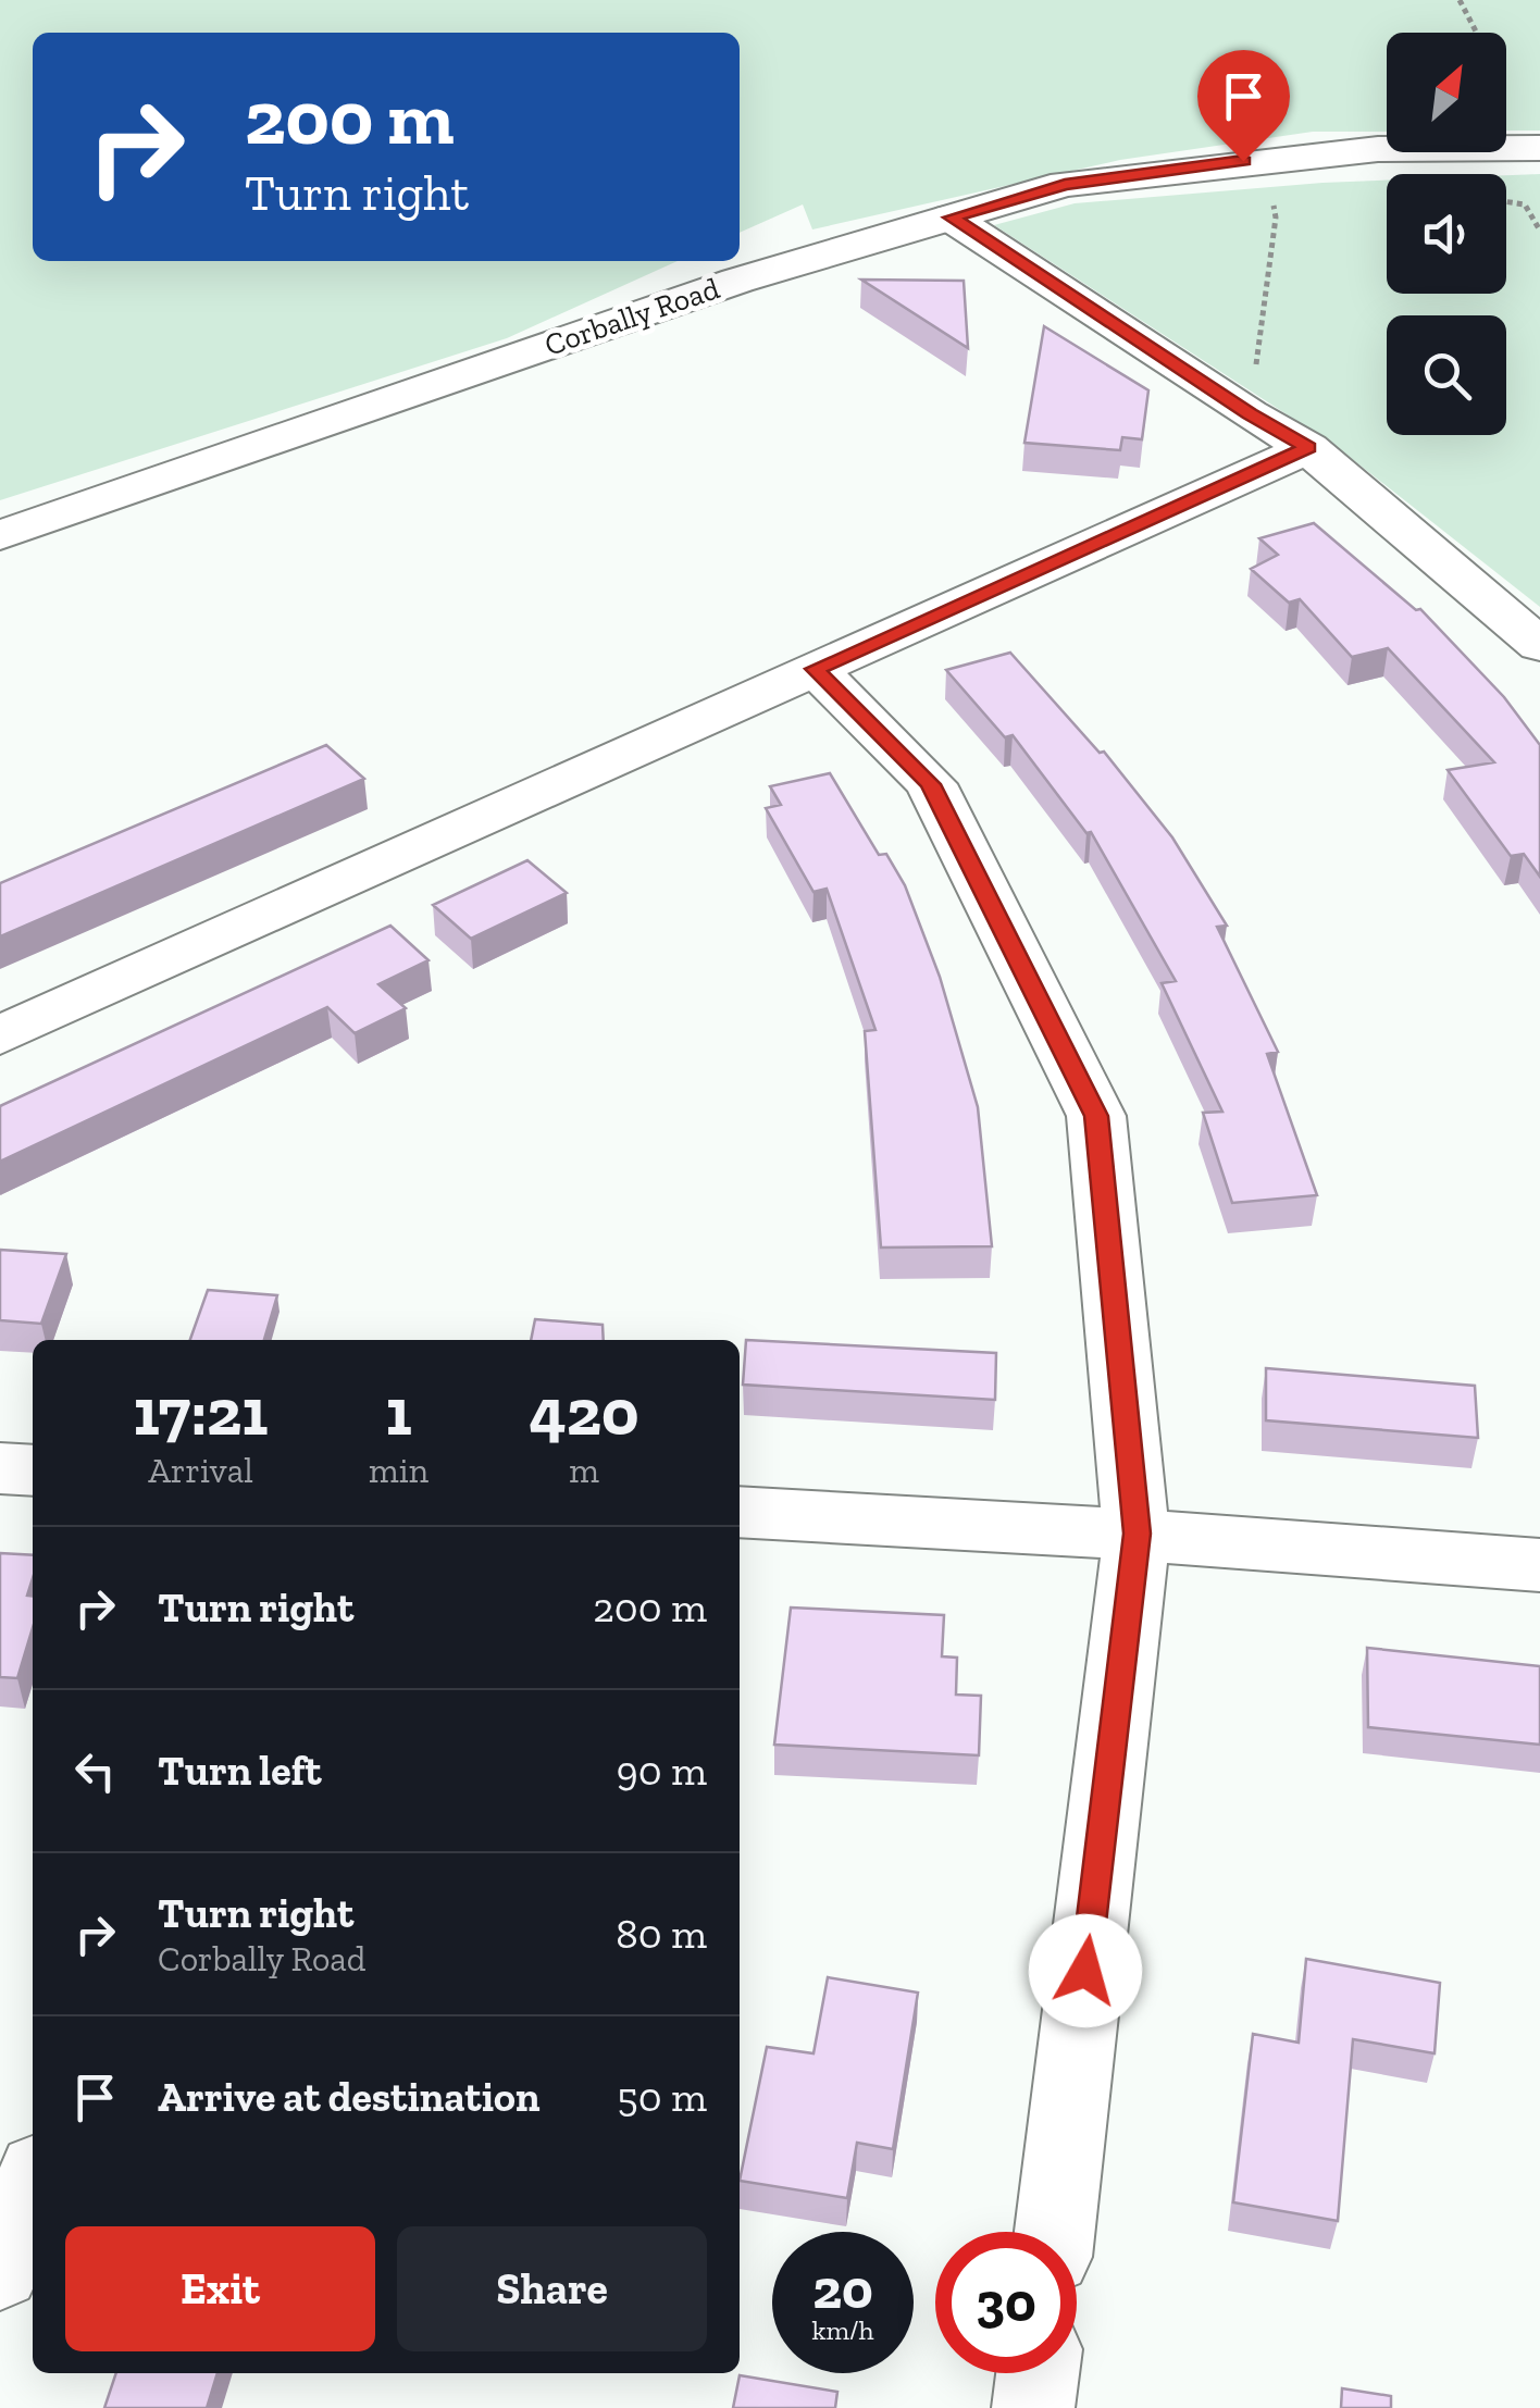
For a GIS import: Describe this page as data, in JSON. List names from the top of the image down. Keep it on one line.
{"streets":{"street":["Corbally Road"]},"north":"top right","page":{"turn":["200 m","Turn right"],"eta":["17:21","Arrival","1","min","420","m"],"list":[{"name":"Turn right","value":"200 m"},{"name":"Turn left","value":"90 m"},{"name":"Turn right","note":"Corbally Road","value":"80 m"},{"name":"Arrive at destination","value":"50 m"}],"buttons":["Exit","Share"],"speed":"20 km/h","limit":"30"}}
